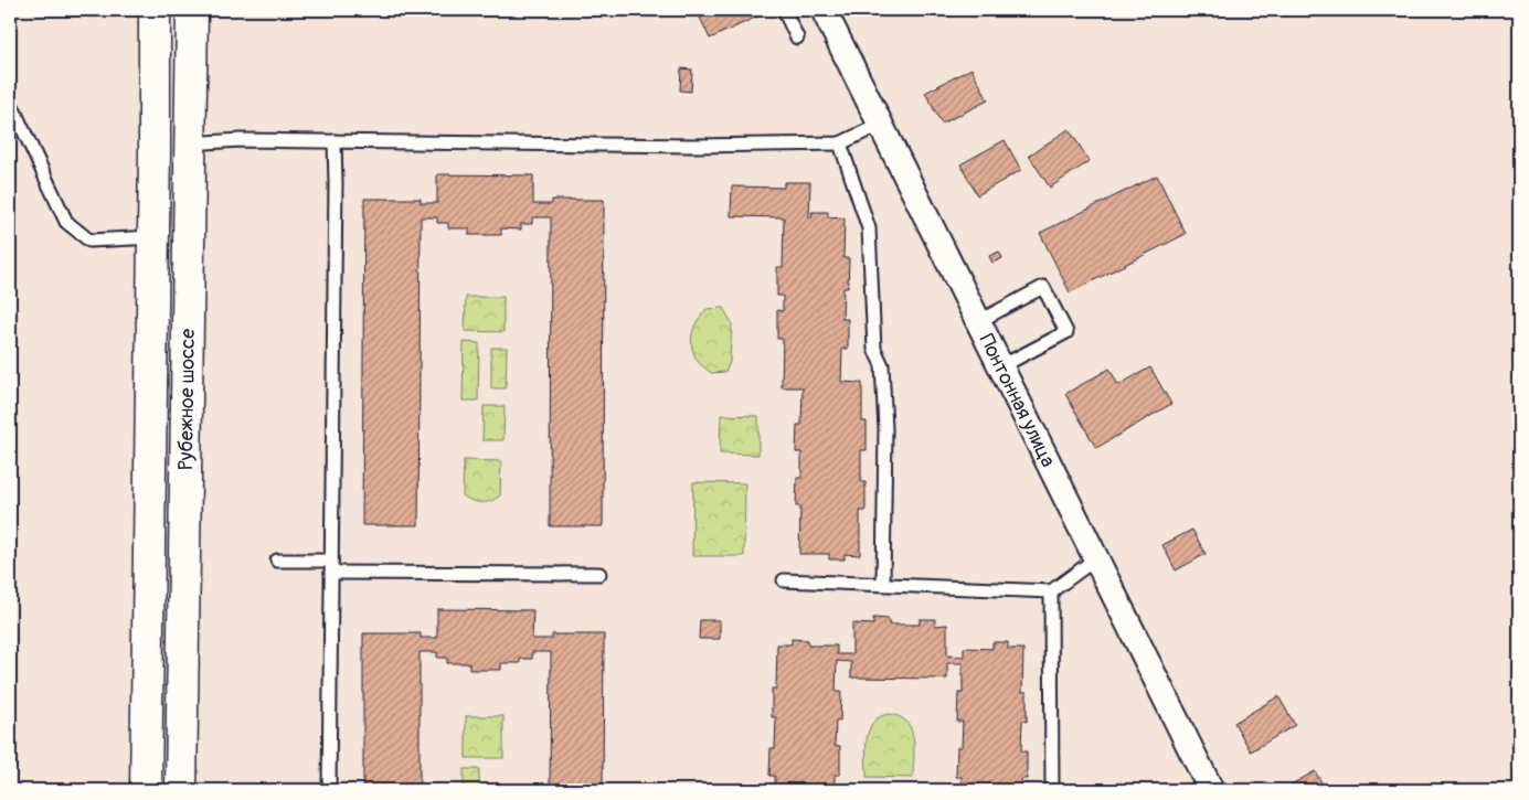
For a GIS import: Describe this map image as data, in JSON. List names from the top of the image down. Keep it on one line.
{"streets":{"main road":["Рубежное шоссе"],"street":["Понтонная улица"]}}
